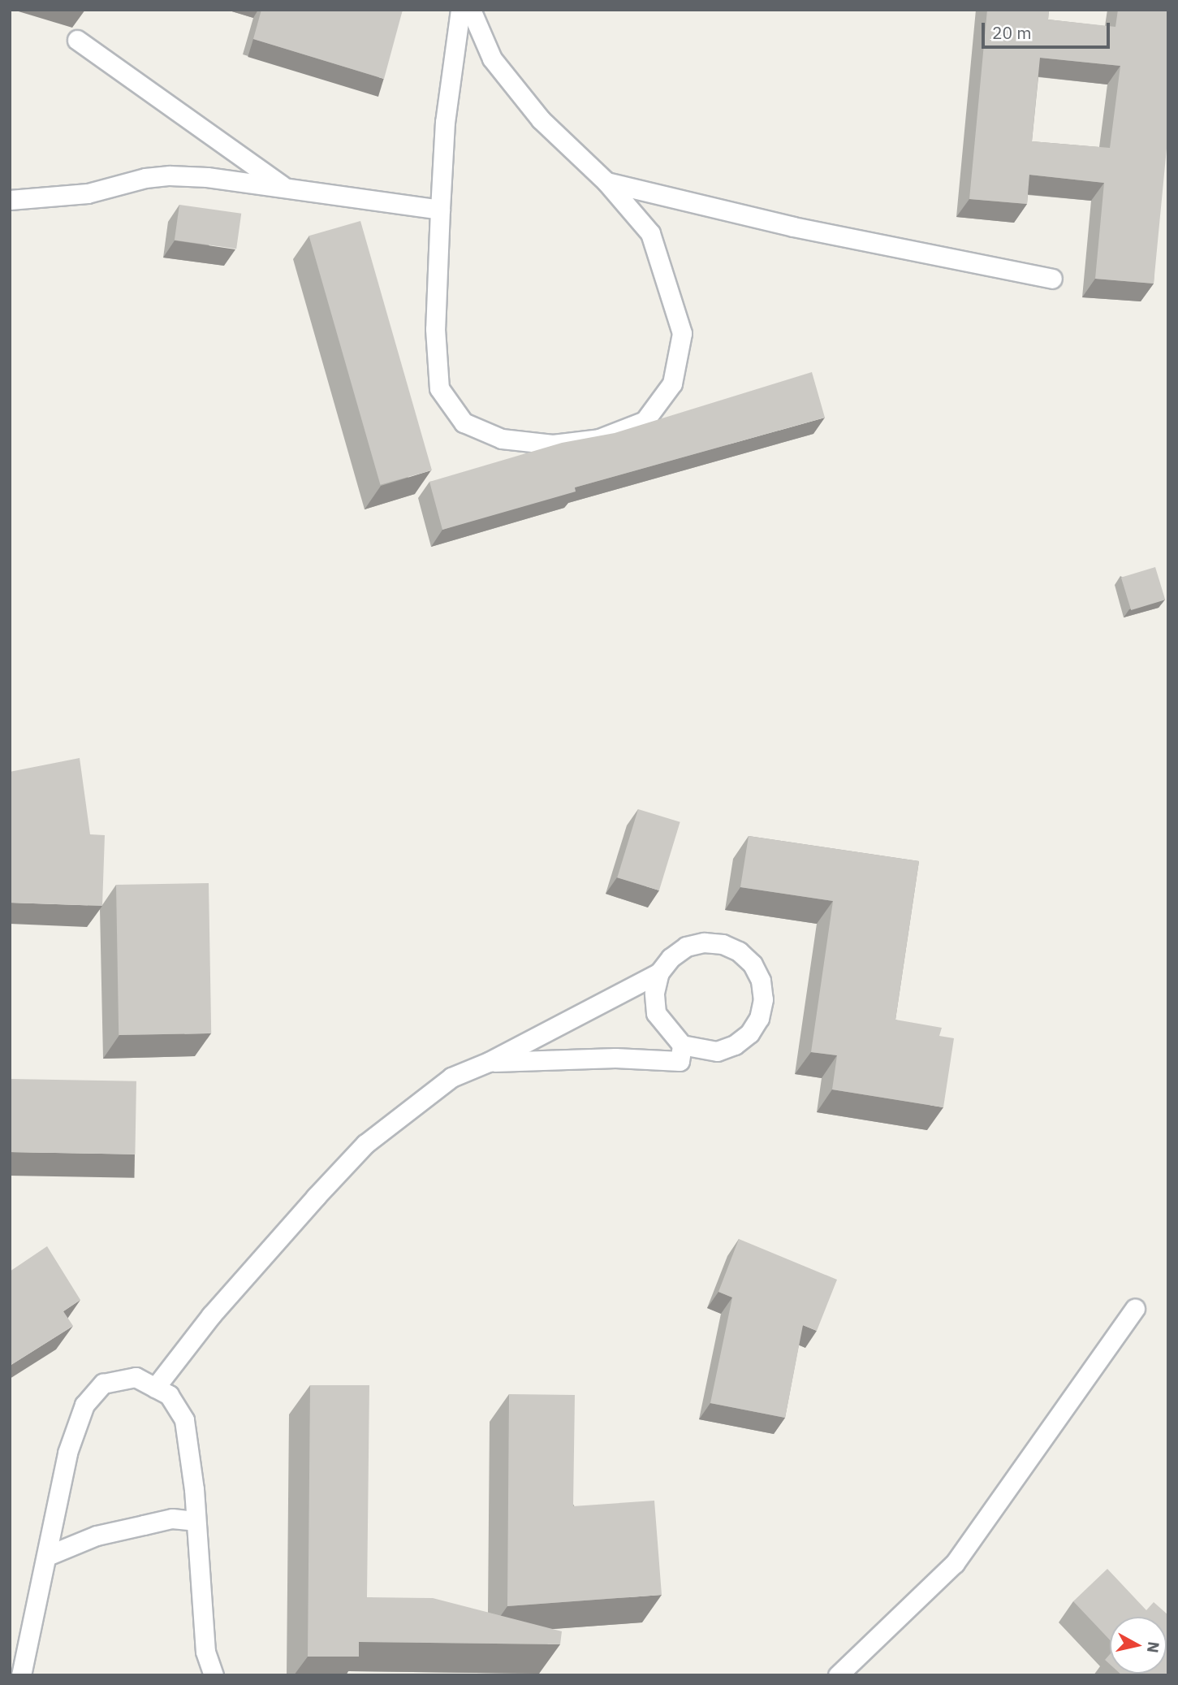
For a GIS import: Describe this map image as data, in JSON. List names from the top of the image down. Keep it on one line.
{"scale_bar":"20 m","north":"right"}
